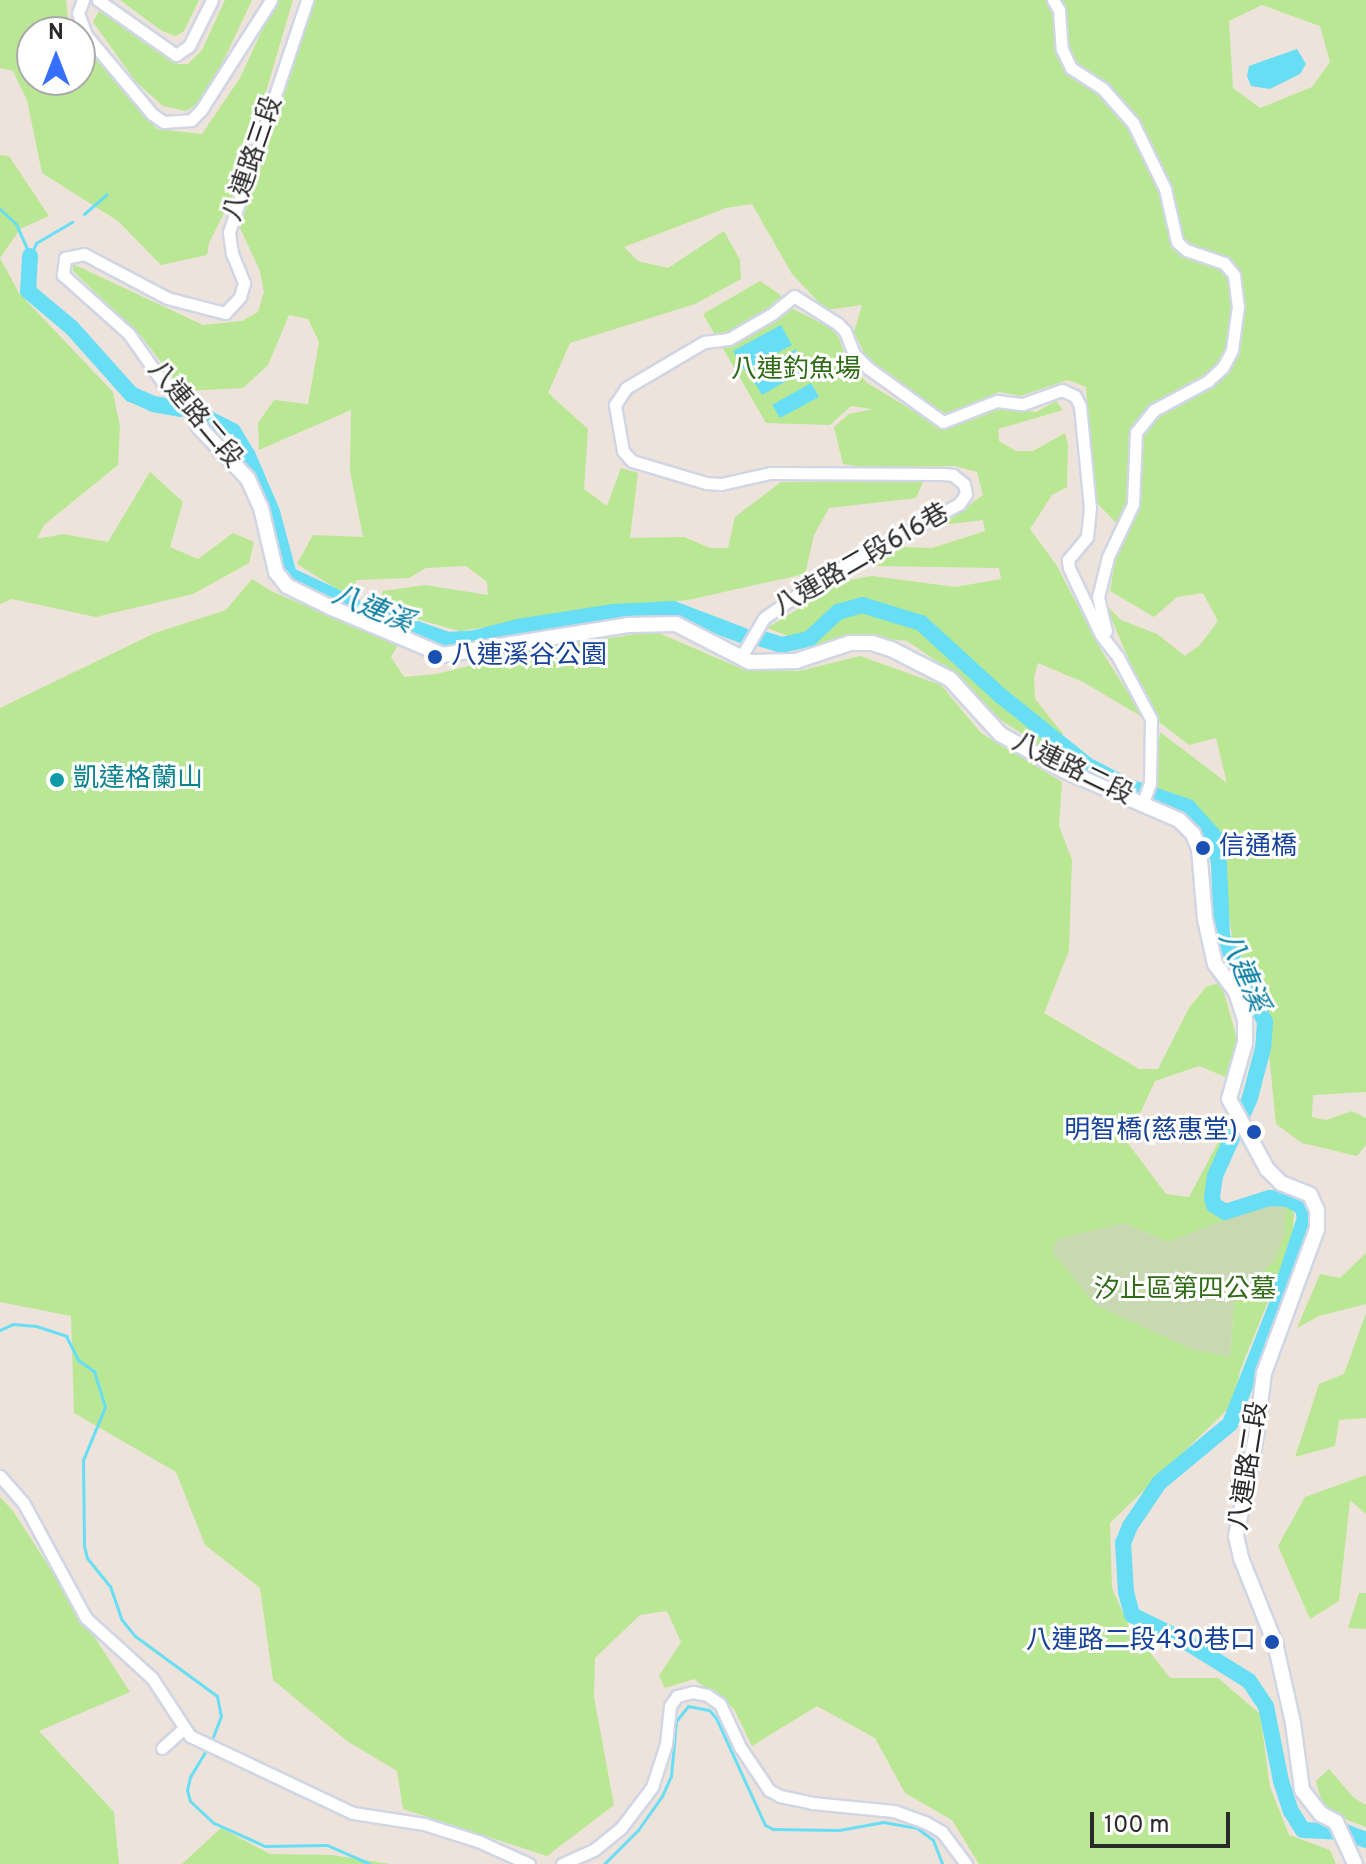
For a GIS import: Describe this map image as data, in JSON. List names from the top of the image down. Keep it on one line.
{"streets":{"street":["八連路三段","八連路二段","八連路二段616巷"]},"crossings":[["八連路三段","八連路二段"],["八連路二段","八連路二段616巷"]],"water":["八連溪"],"parks":["八連釣魚場","汐止區第四公墓"],"places":["八連溪谷公園","凱達格蘭山","信通橋","明智橋(慈惠堂)","八連路二段430巷口"],"scale_bar":"100 m","north":"top"}
